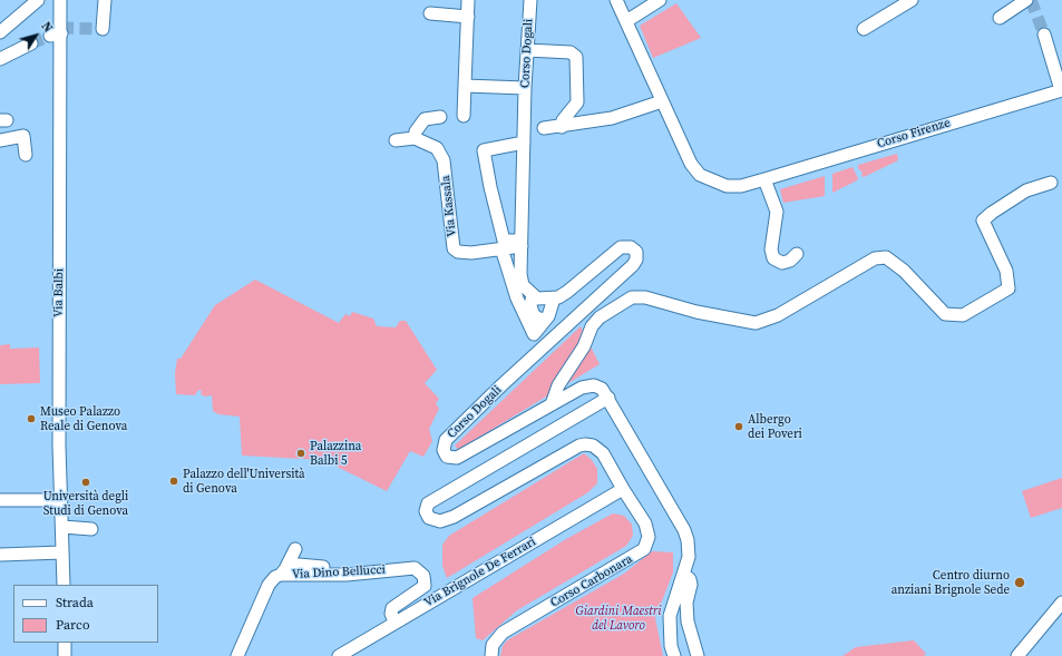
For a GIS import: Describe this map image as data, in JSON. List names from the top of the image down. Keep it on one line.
{"streets":{"street":["Corso Dogali","Corso Firenze","Via Kassala","Via Balbi","Via Dino Bellucci","Via Brignole De Ferrari","Corso Carbonara"]},"crossings":[["Corso Dogali","Via Kassala"],["Via Dino Bellucci","Via Brignole De Ferrari"],["Via Brignole De Ferrari","Corso Carbonara"]],"parks":["Giardini Maestri del Lavoro"],"places":["Museo Palazzo Reale di Genova","Albergo dei Poveri","Palazzina Balbi 5","Palazzo dell'Università di Genova","Università degli Studi di Genova","Centro diurno anziani Brignole Sede"],"legend":["Strada","Parco"],"north":"top right"}
